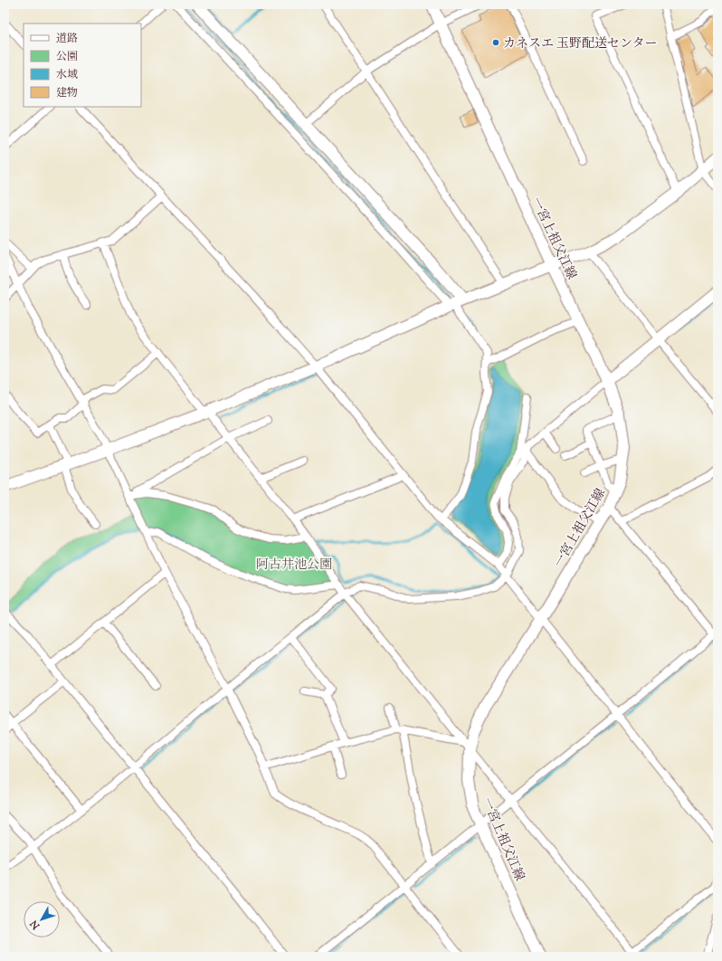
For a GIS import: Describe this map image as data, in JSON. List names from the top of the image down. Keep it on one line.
{"streets":{"street":["一宮上祖父江線"]},"parks":["阿古井池公園"],"places":["カネスエ 玉野配送センター"],"legend":["道路","公園","水域","建物"],"north":"bottom left"}
